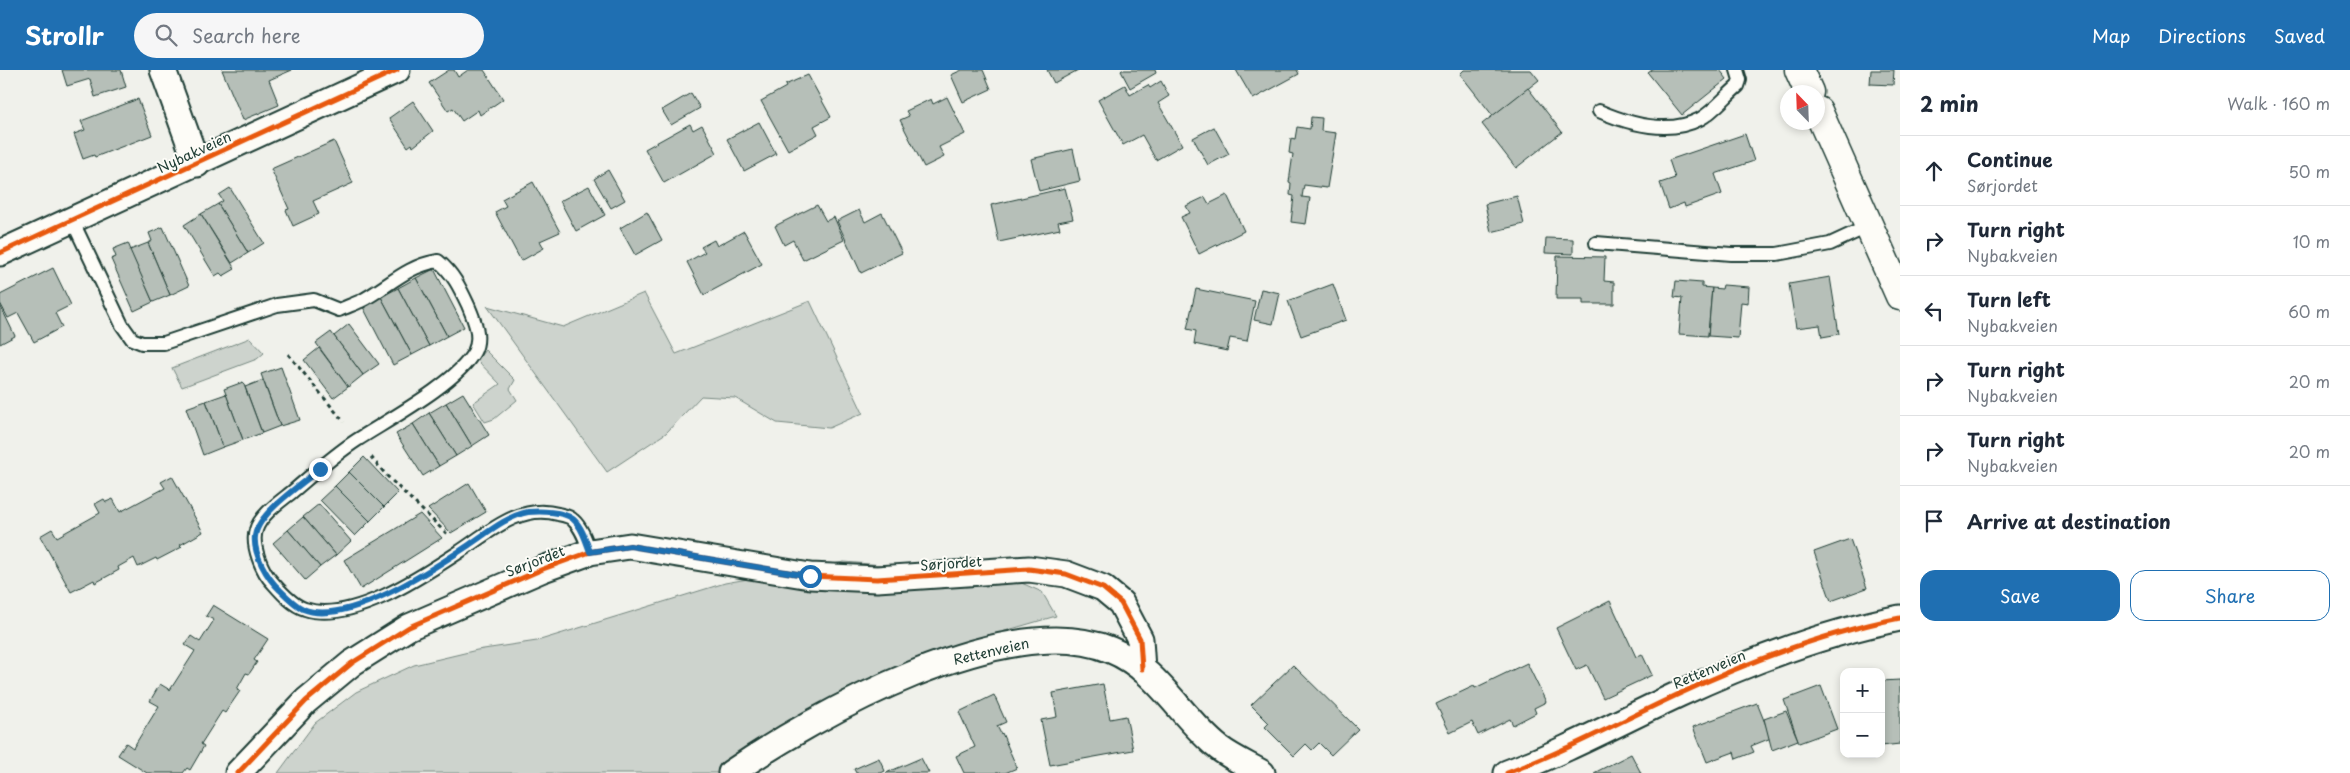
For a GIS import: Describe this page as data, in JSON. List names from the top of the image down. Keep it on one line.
{"streets":{"street":["Nybakveien","Sørjordet","Rettenveien"]},"crossings":[["Sørjordet","Rettenveien"]],"north":"top left","page":{"header":"Strollr","search":"Search here","nav":["Map","Directions","Saved"],"heading":["2 min","Walk · 160 m"],"list":[["Continue","Sørjordet","50 m"],["Turn right","Nybakveien","10 m"],["Turn left","Nybakveien","60 m"],["Turn right","Nybakveien","20 m"],["Turn right","Nybakveien","20 m"],"Arrive at destination"],"buttons":["Save","Share"],"map_buttons":["+","−"]}}
